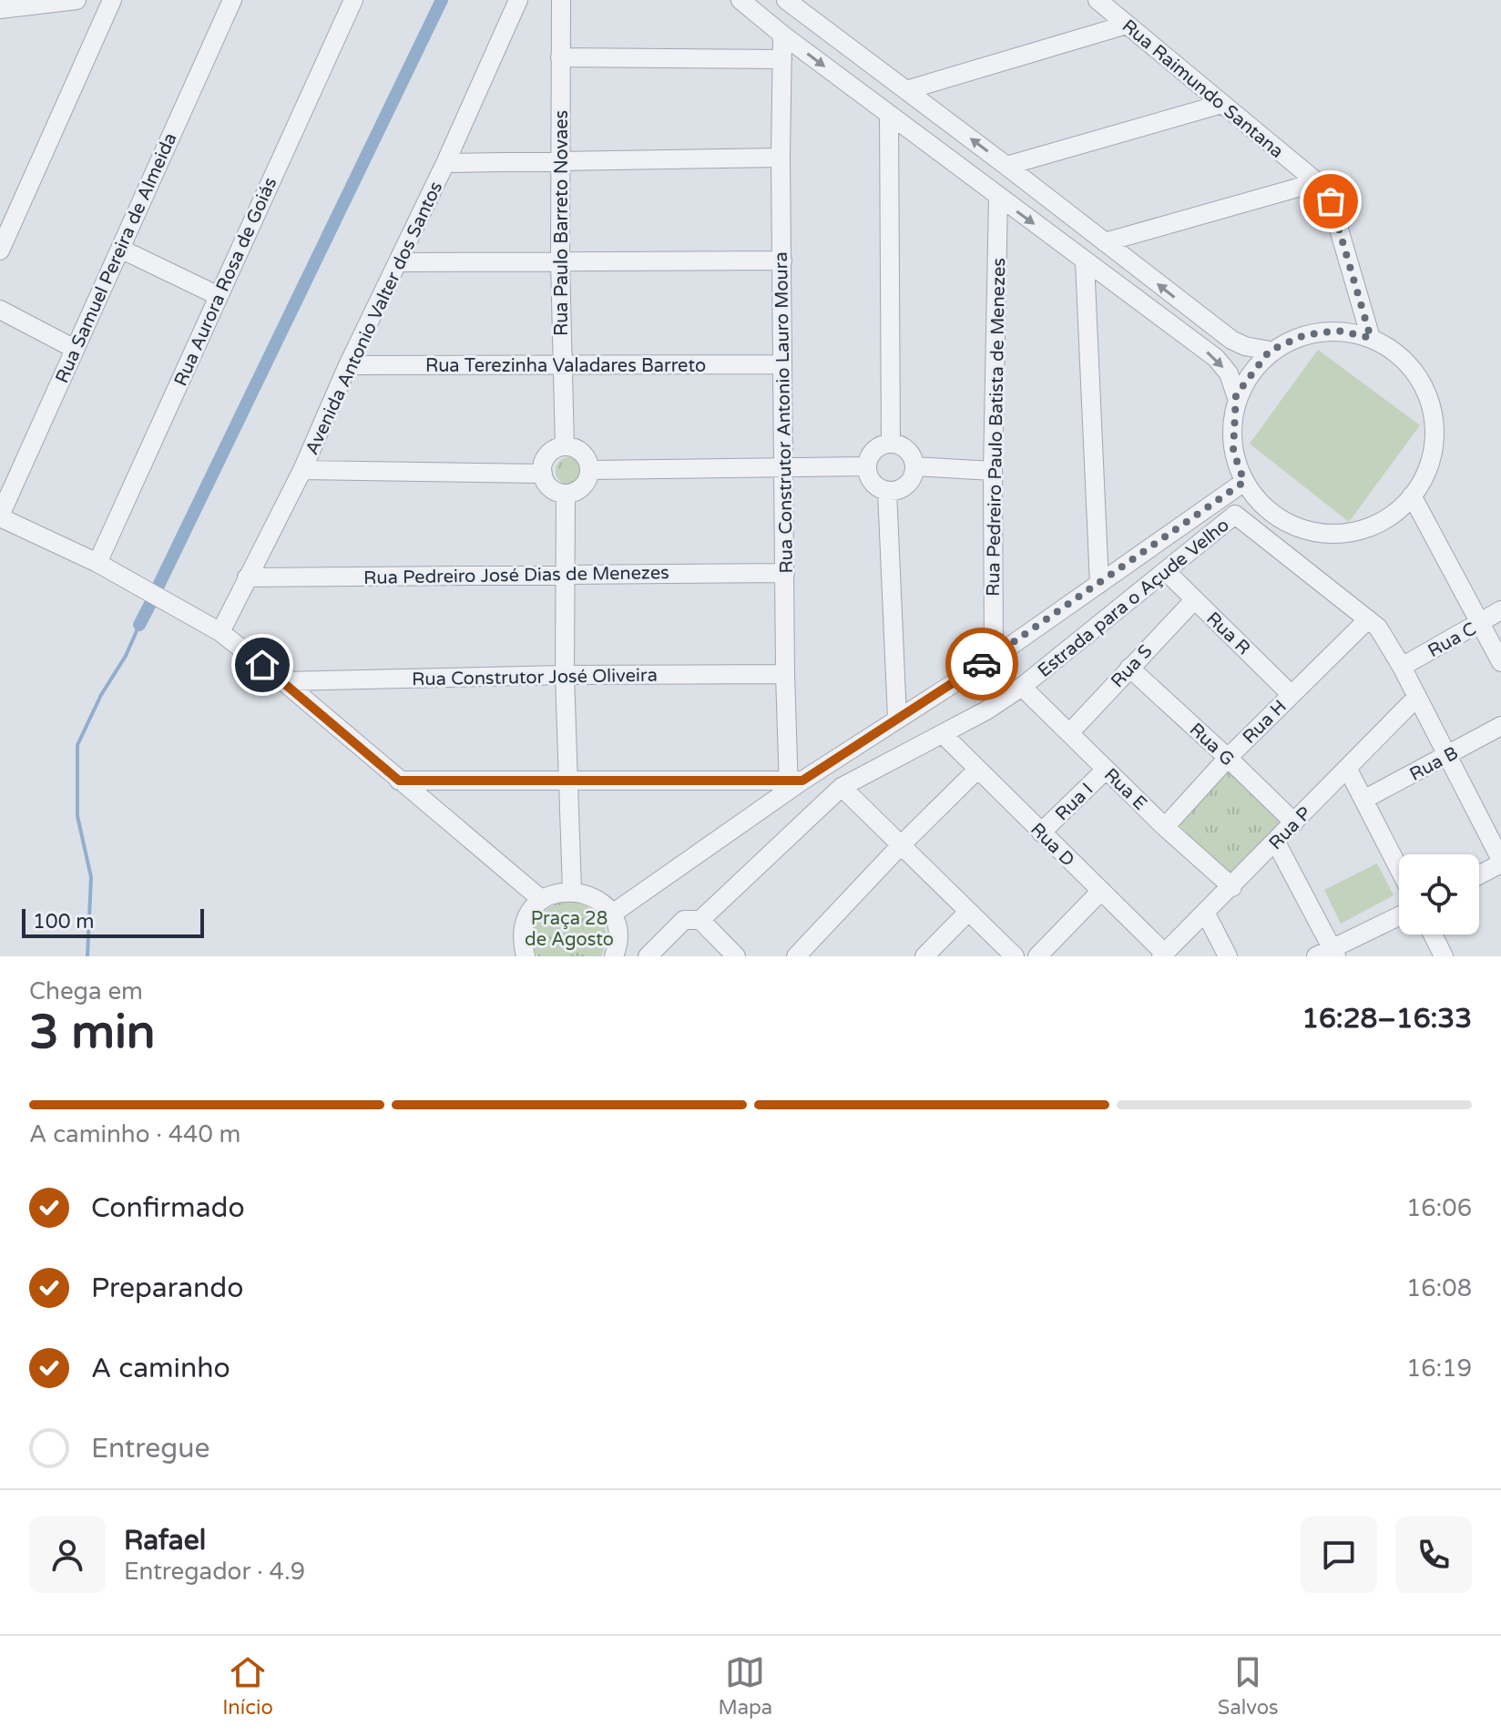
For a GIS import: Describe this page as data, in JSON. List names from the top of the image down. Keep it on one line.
{"streets":{"street":["Rua Raimundo Santana","Rua Paulo Barreto Novaes","Rua Samuel Pereira de Almeida","Rua Aurora Rosa de Goiás","Avenida Antonio Valter dos Santos","Rua Terezinha Valadares Barreto","Rua Construtor Antonio Lauro Moura","Rua Pedreiro Paulo Batista de Menezes","Rua Pedreiro José Dias de Menezes","Estrada para o Açude Velho","Rua R","Rua C","Rua S","Rua Construtor José Oliveira","Rua H","Rua G","Rua B","Rua E","Rua I","Rua P","Rua D"]},"crossings":[["Rua Paulo Barreto Novaes","Rua Terezinha Valadares Barreto"],["Avenida Antonio Valter dos Santos","Rua Terezinha Valadares Barreto"],["Avenida Antonio Valter dos Santos","Rua Pedreiro José Dias de Menezes"],["Rua Terezinha Valadares Barreto","Rua Construtor Antonio Lauro Moura"],["Rua Construtor Antonio Lauro Moura","Rua Pedreiro José Dias de Menezes"],["Rua Construtor Antonio Lauro Moura","Rua Construtor José Oliveira"],["Estrada para o Açude Velho","Rua R"],["Estrada para o Açude Velho","Rua H"],["Estrada para o Açude Velho","Rua E"],["Estrada para o Açude Velho","Rua D"],["Rua R","Rua S"],["Rua R","Rua H"],["Rua S","Rua G"],["Rua S","Rua E"],["Rua H","Rua G"],["Rua H","Rua E"],["Rua G","Rua P"],["Rua E","Rua I"],["Rua E","Rua P"],["Rua I","Rua D"],["Rua P","Rua D"]],"parks":["Praça 28 de Agosto"],"scale_bar":"100 m","page":{"scale":"100 m","heading":["3 min","Chega em","16:28–16:33"],"panel":["Rafael","Entregador · 4.9"],"bar":"A caminho · 440 m","list":[["Confirmado","16:06"],["Preparando","16:08"],["A caminho","16:19"],"Entregue"],"tabs":["Início","Mapa","Salvos"]}}
